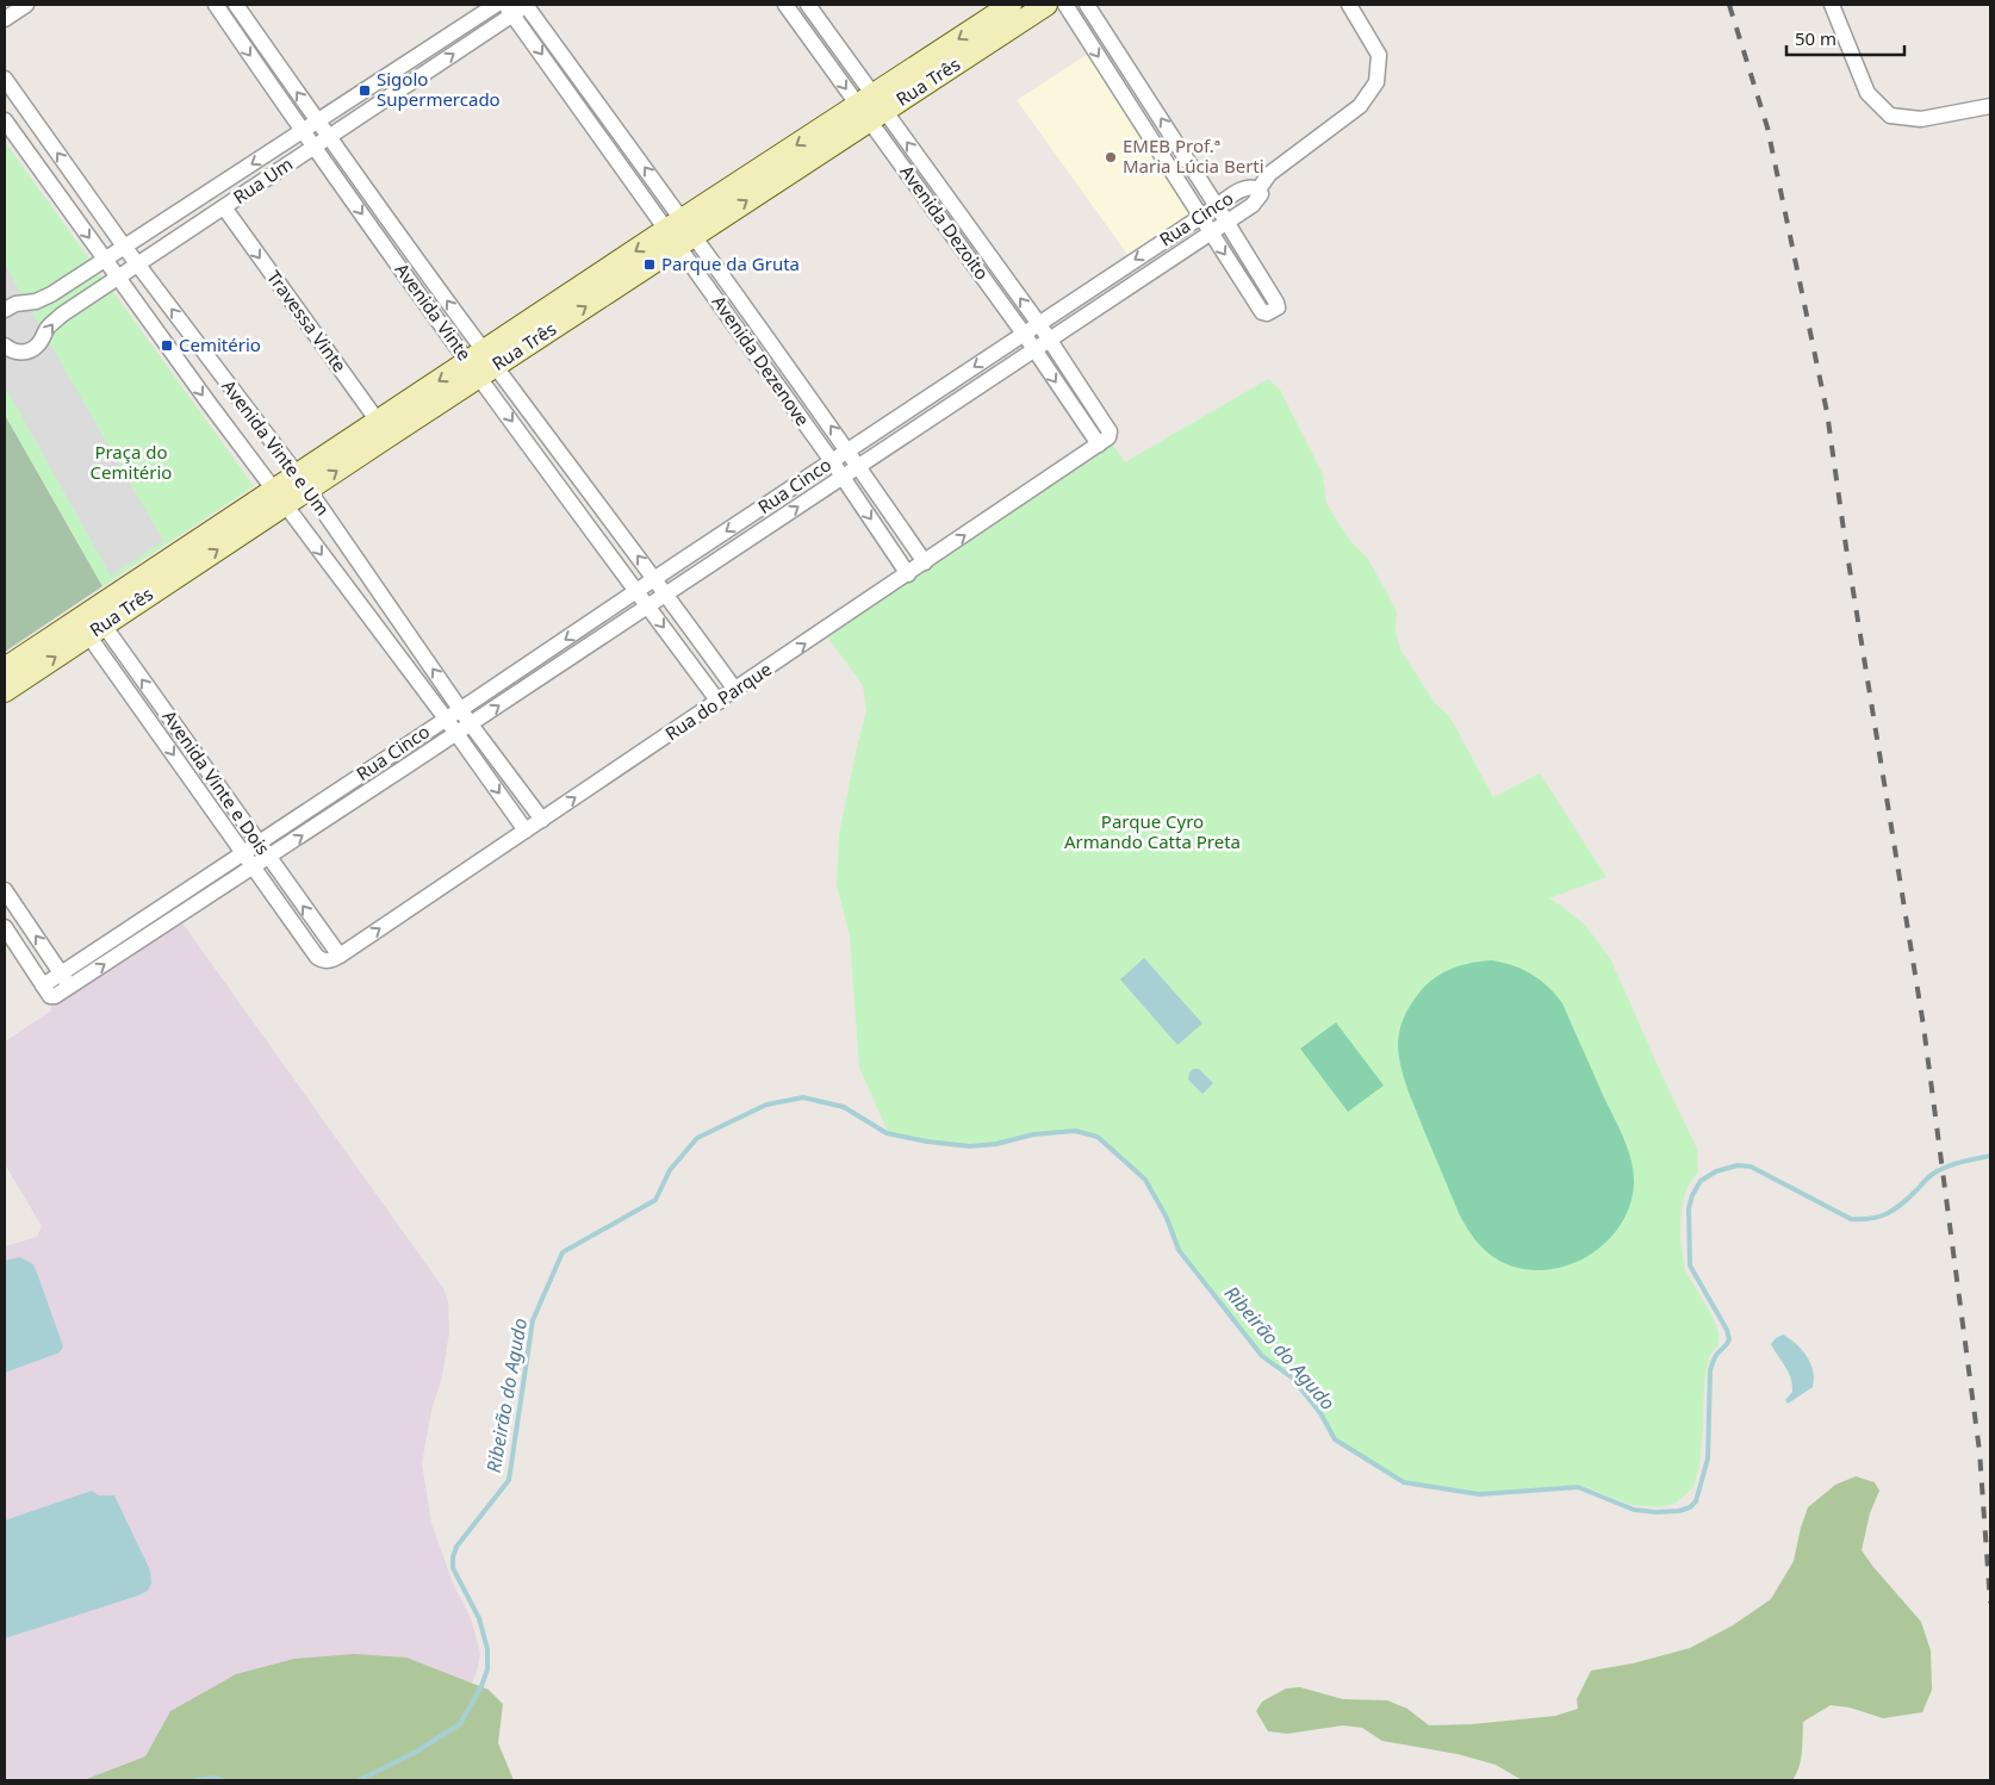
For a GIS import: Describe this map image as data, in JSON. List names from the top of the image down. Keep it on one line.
{"streets":{"street":["Rua Três","Rua Um","Rua Cinco","Avenida Dezoito","Avenida Vinte","Travessa Vinte","Avenida Dezenove","Avenida Vinte e Um","Rua do Parque","Avenida Vinte e Dois"]},"crossings":[["Rua Três","Avenida Dezoito"],["Rua Três","Avenida Vinte"],["Rua Três","Travessa Vinte"],["Rua Três","Avenida Dezenove"],["Rua Três","Avenida Vinte e Um"],["Rua Três","Avenida Vinte e Dois"],["Rua Um","Avenida Vinte"],["Rua Um","Travessa Vinte"],["Rua Um","Avenida Dezenove"],["Rua Um","Avenida Vinte e Um"],["Rua Cinco","Avenida Dezoito"],["Rua Cinco","Avenida Vinte"],["Rua Cinco","Avenida Dezenove"],["Rua Cinco","Avenida Vinte e Um"],["Rua Cinco","Avenida Vinte e Dois"],["Avenida Dezoito","Rua do Parque"],["Avenida Vinte","Rua do Parque"],["Avenida Dezenove","Rua do Parque"],["Avenida Vinte e Um","Rua do Parque"],["Rua do Parque","Avenida Vinte e Dois"]],"one_way":["Travessa Vinte","Rua do Parque"],"water":["Ribeirão do Agudo"],"parks":["Praça do Cemitério","Parque Cyro Armando Catta Preta"],"places":{"transit":["Sigolo Supermercado","Parque da Gruta","Cemitério"],"other":["EMEB Prof.ª Maria Lúcia Berti"]},"scale_bar":"50 m"}
